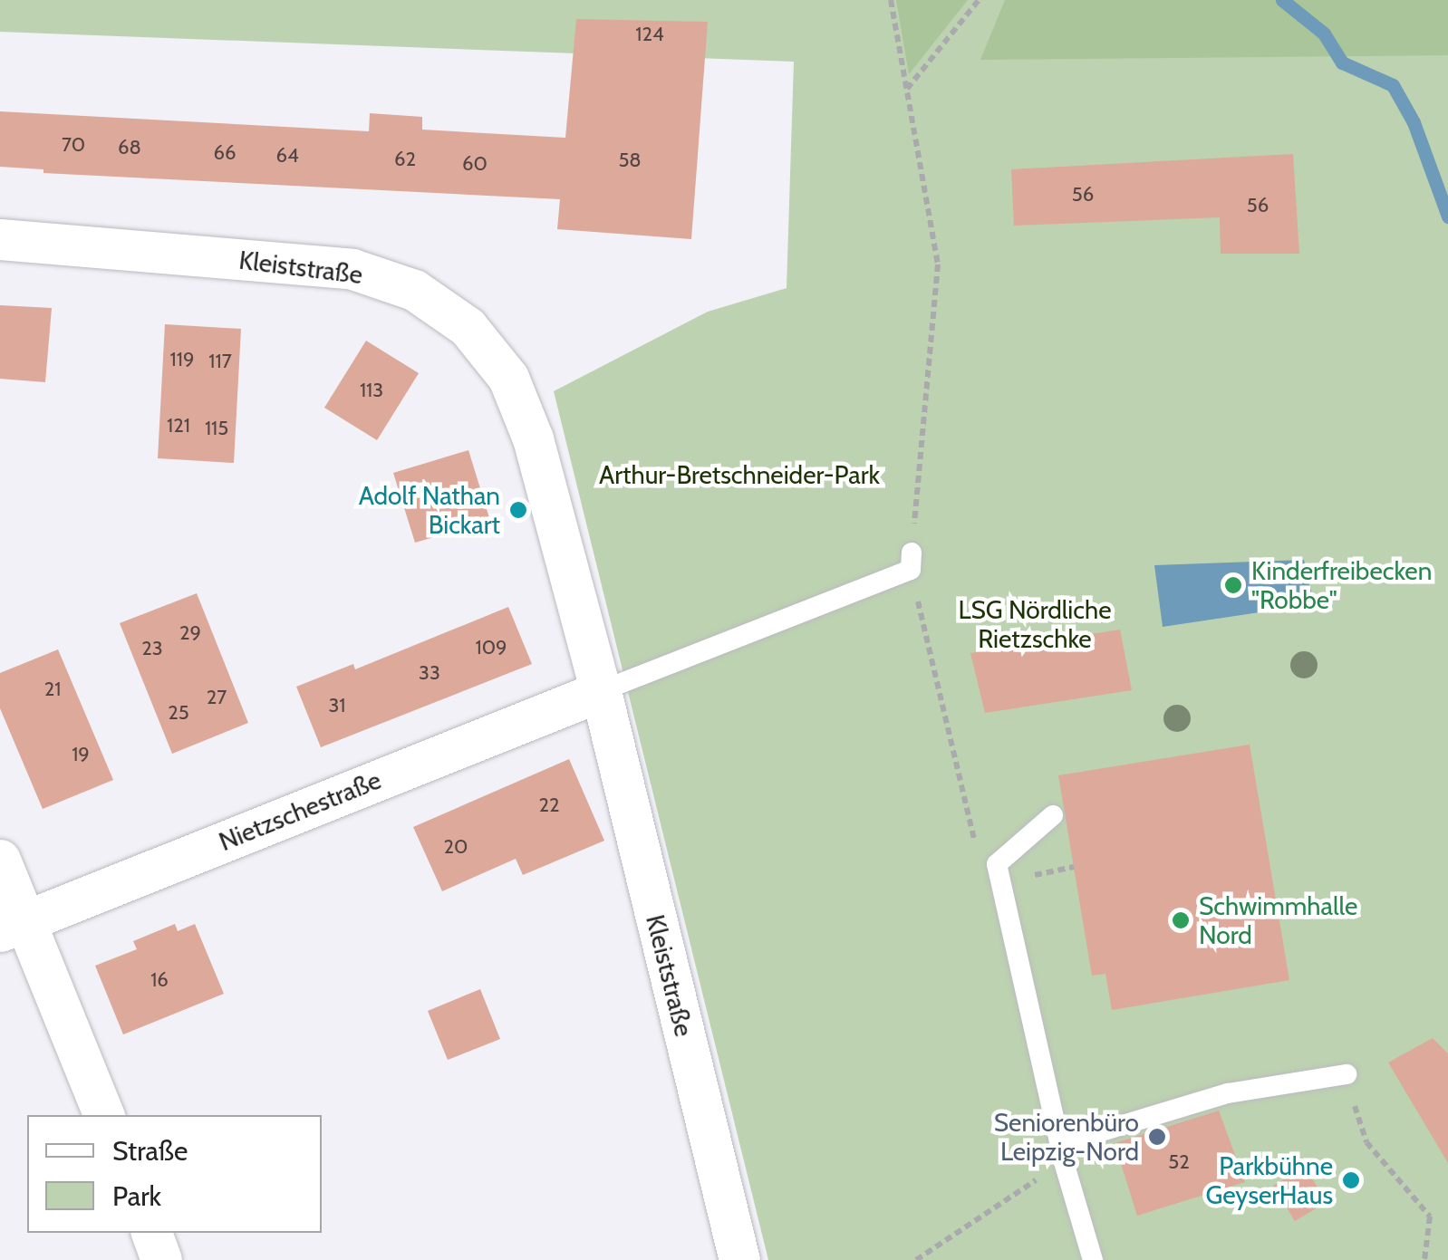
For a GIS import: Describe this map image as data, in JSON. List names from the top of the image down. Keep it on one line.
{"streets":{"street":["Kleiststraße","Nietzschestraße"]},"crossings":[["Kleiststraße","Nietzschestraße"]],"parks":["Arthur-Bretschneider-Park","LSG Nördliche Rietzschke"],"places":["Adolf Nathan Bickart","Kinderfreibecken \"Robbe\"","Schwimmhalle Nord","Seniorenbüro Leipzig-Nord","Parkbühne GeyserHaus"],"house_numbers":["124","70","68","66","64","62","58","60","56","56","119","117","113","121","115","29","109","23","33","21","27","31","25","19","22","20","16","52"],"legend":["Straße","Park"]}
